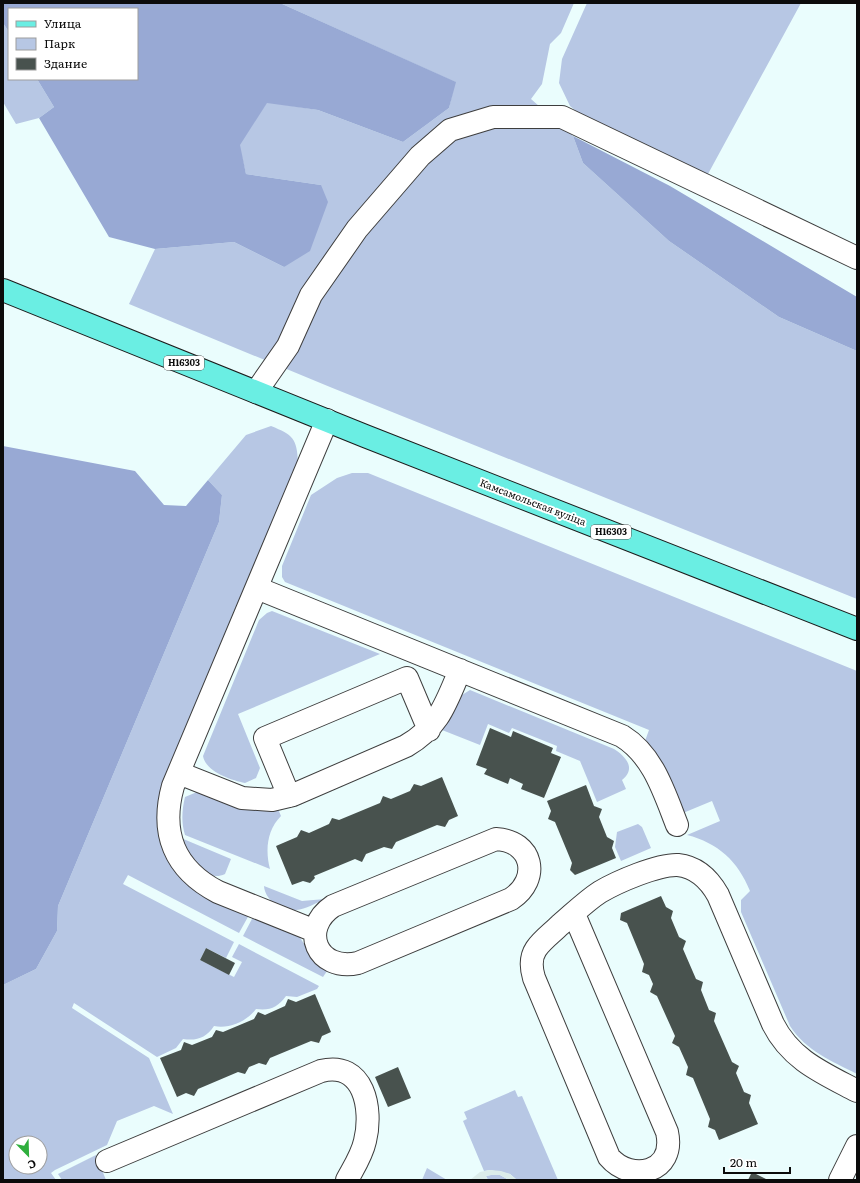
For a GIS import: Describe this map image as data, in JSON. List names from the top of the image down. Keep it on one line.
{"streets":{"main road":["Н16303","Камсамольская вуліца"]},"crossings":[["Н16303","Камсамольская вуліца"]],"legend":["Улица","Парк","Здание"],"scale_bar":"20 m","north":"bottom right"}
